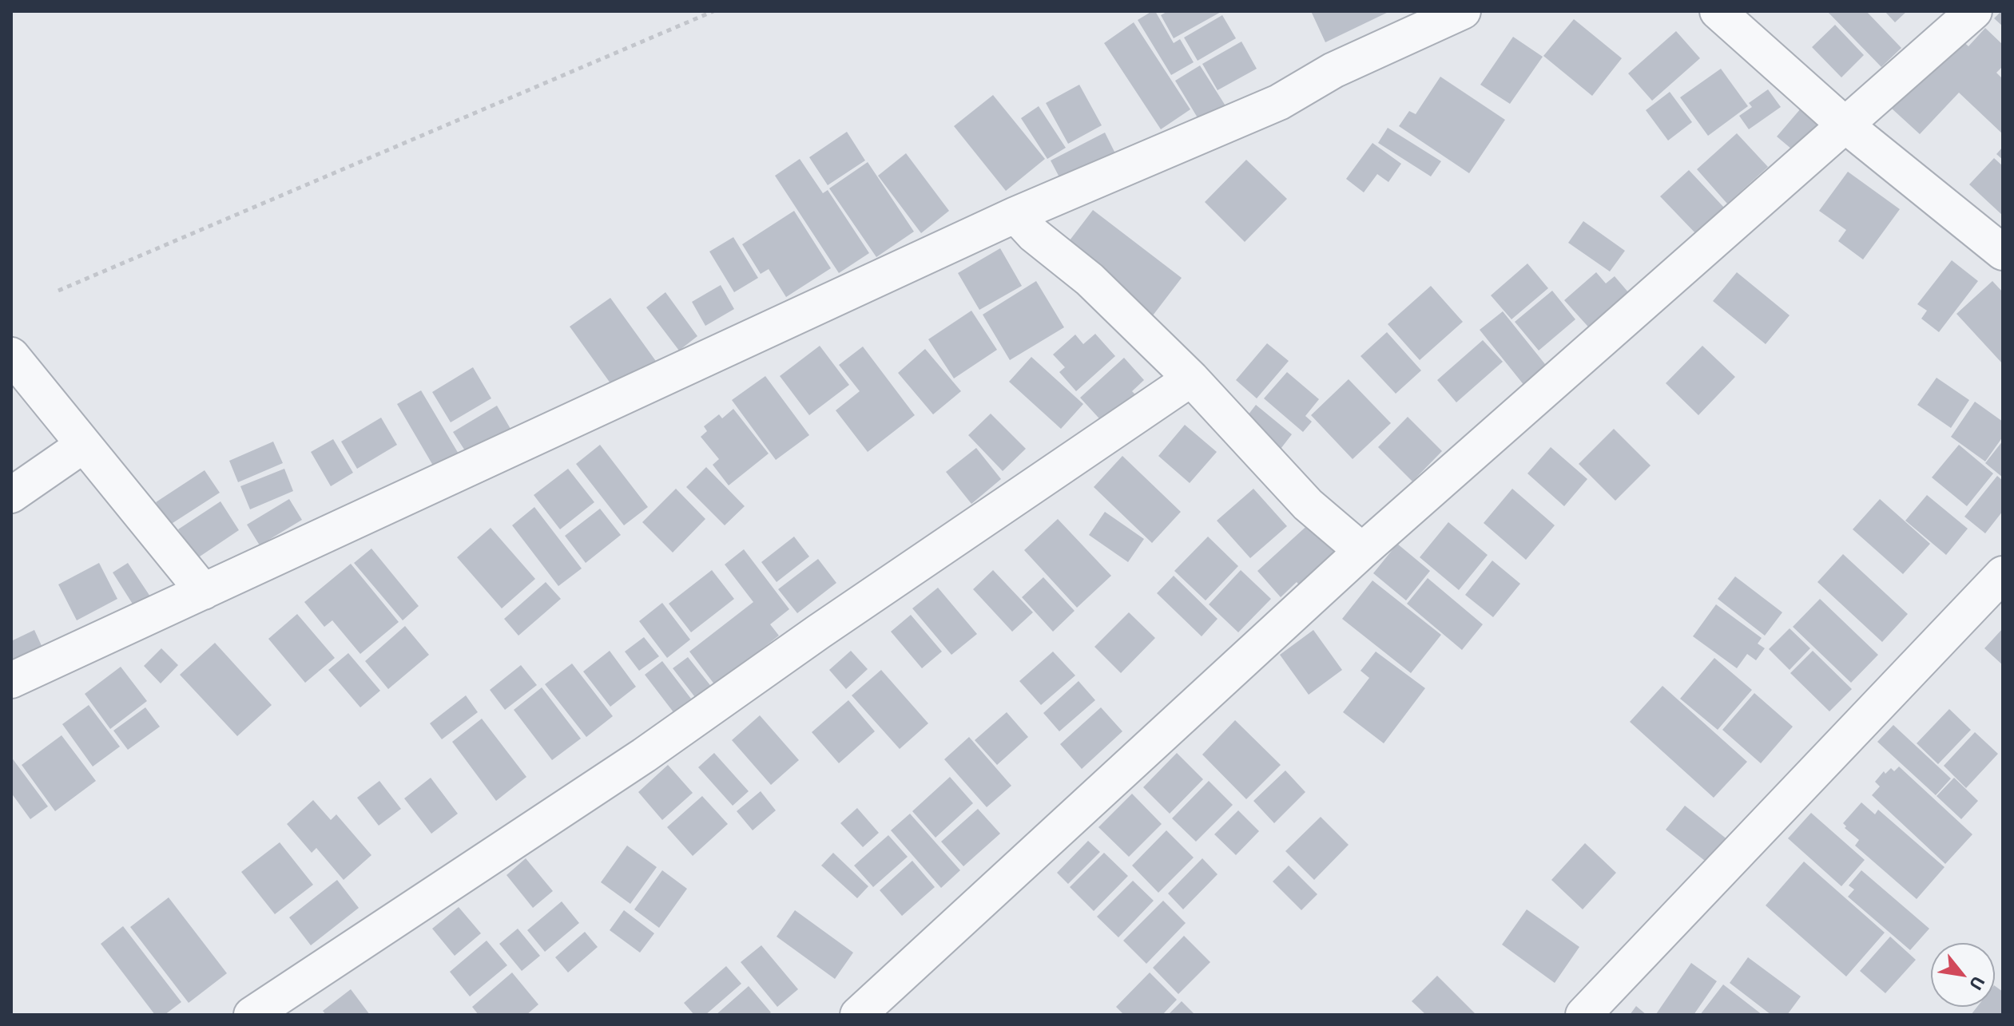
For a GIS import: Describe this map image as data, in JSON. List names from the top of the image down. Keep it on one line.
{"north":"bottom right"}
